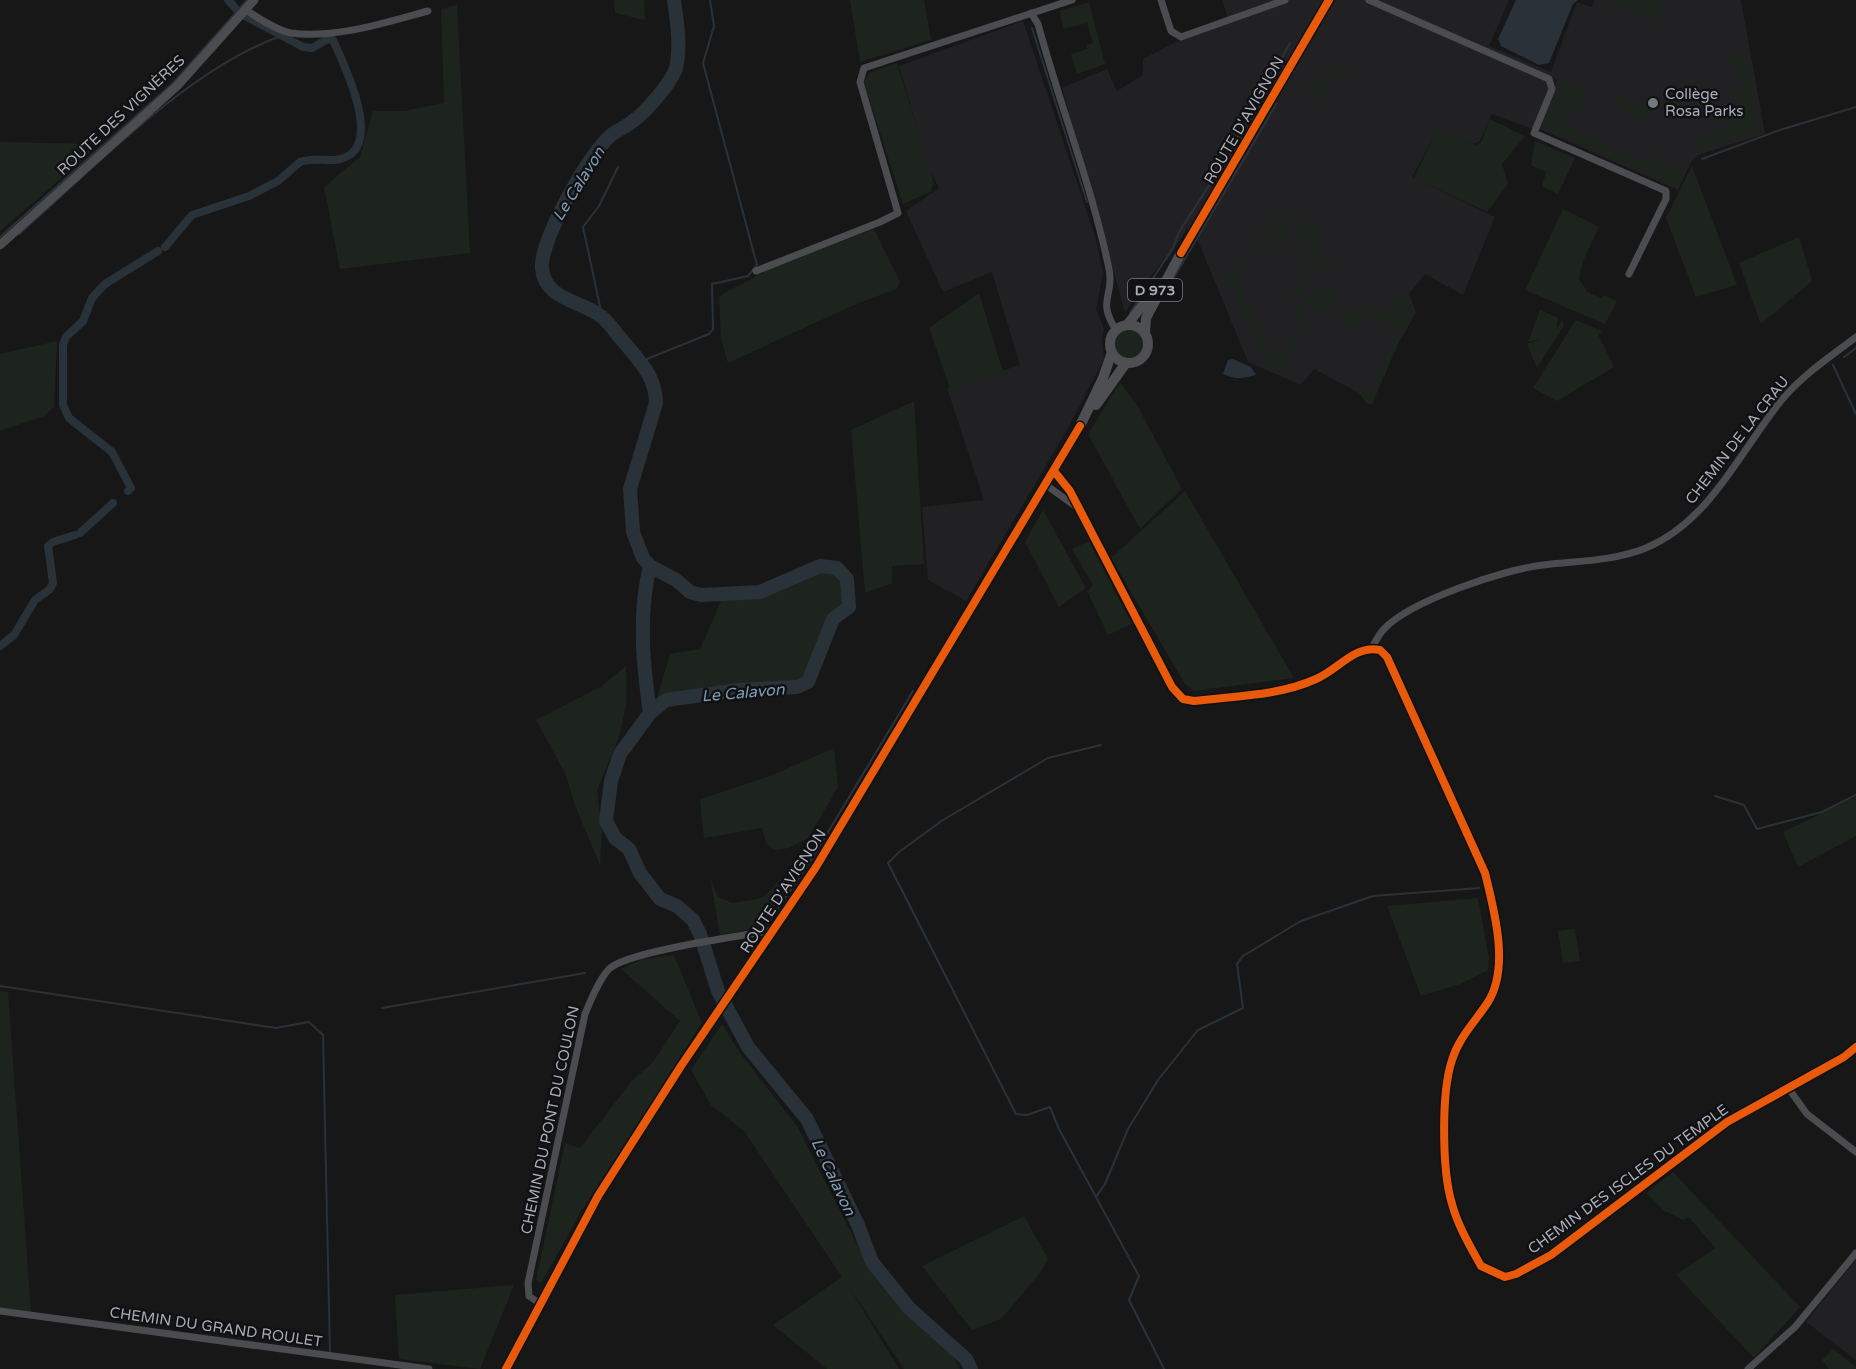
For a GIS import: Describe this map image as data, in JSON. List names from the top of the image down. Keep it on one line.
{"streets":{"main road":["ROUTE D'AVIGNON","D 973"],"street":["ROUTE DES VIGNÈRES","CHEMIN DE LA CRAU","CHEMIN DU PONT DU COULON","CHEMIN DES ISCLES DU TEMPLE","CHEMIN DU GRAND ROULET"]},"crossings":[["ROUTE D'AVIGNON","CHEMIN DU PONT DU COULON"],["CHEMIN DE LA CRAU","CHEMIN DES ISCLES DU TEMPLE"]],"water":["Le Calavon"],"places":["Collège Rosa Parks"]}
